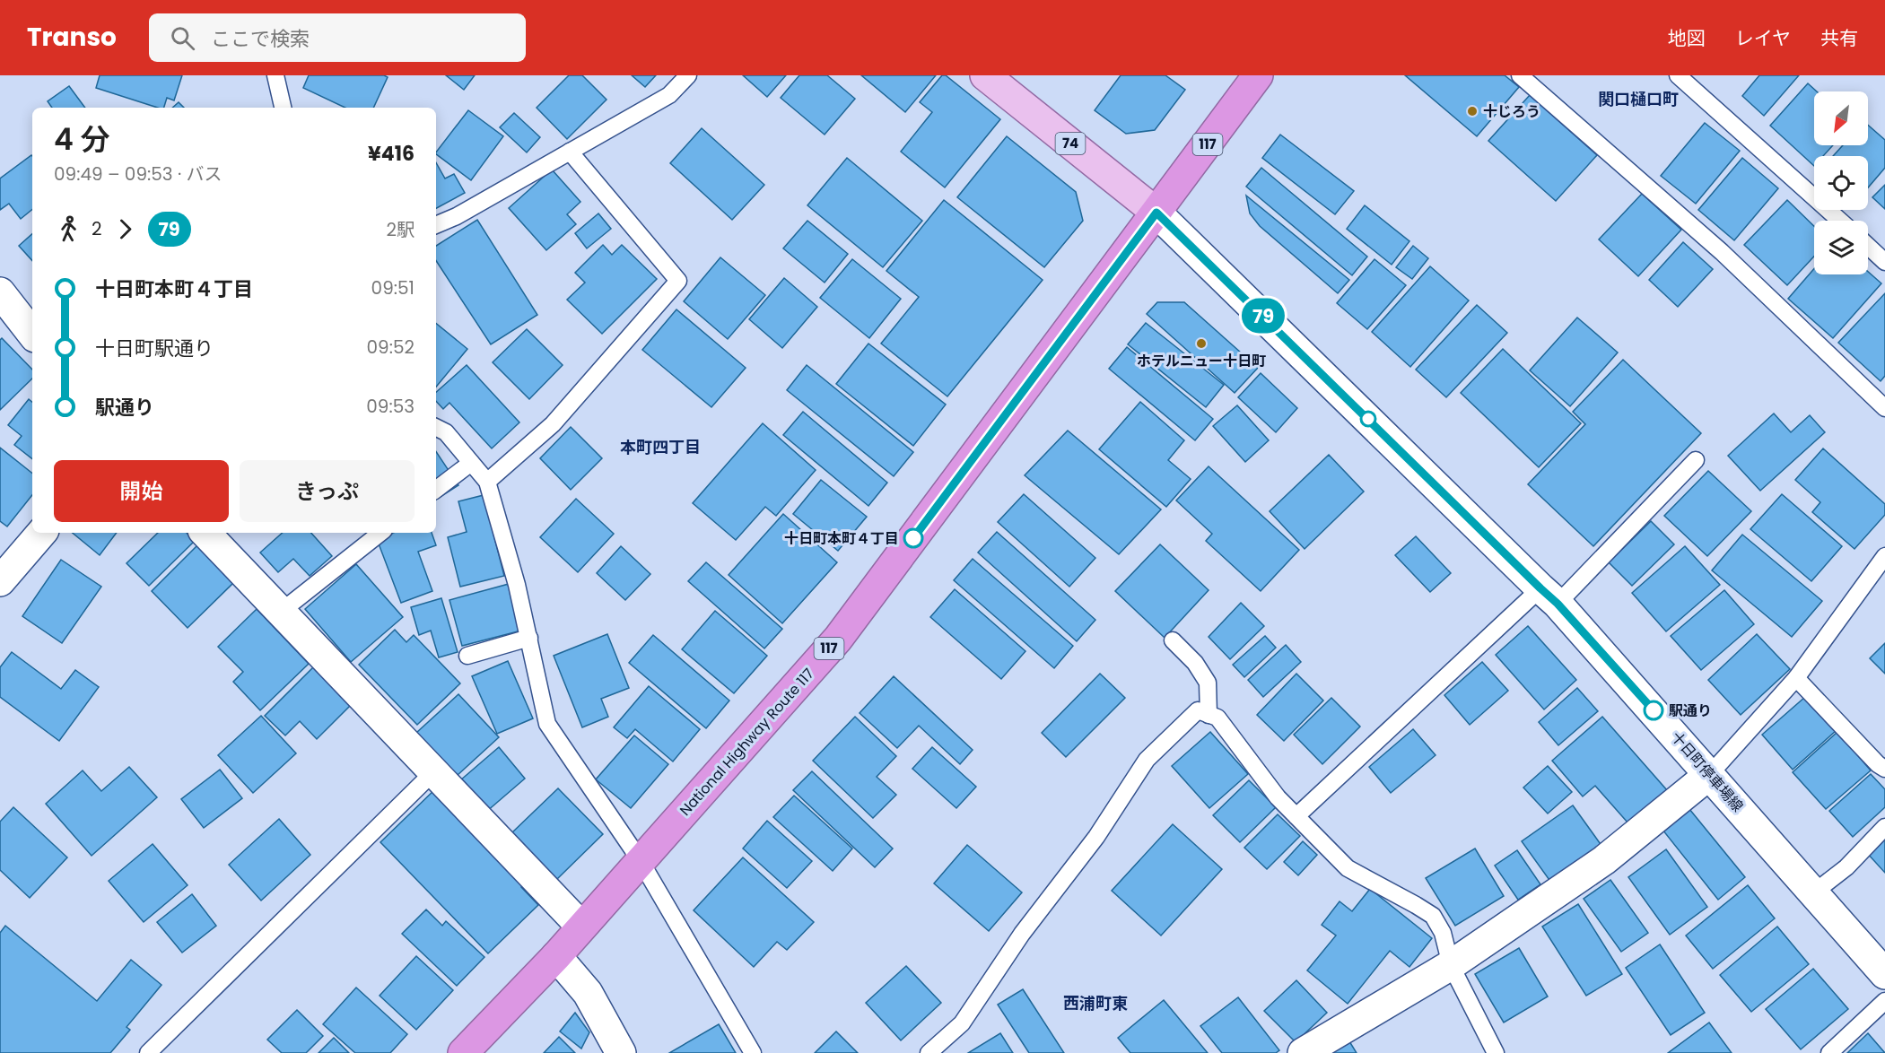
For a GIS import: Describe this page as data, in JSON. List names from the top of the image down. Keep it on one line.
{"streets":{"highway":["117","National Highway Route 117"],"main road":["74"],"street":["十日町停車場線"]},"crossings":[["74","National Highway Route 117"],["74","十日町停車場線"],["National Highway Route 117","十日町停車場線"]],"districts":["関口樋口町","本町四丁目","西浦町東"],"places":["十じろう","ホテルニュー十日町","十日町本町４丁目","駅通り"],"lines":["bus line 79"],"north":"bottom left","page":{"header":"Transo","search":"ここで検索","nav":["地図","レイヤ","共有"],"on_map":"79","heading":["4 分","09:49 – 09:53 · バス","¥416"],"legs":["2","79","2駅"],"list":[{"name":"十日町本町４丁目","value":"09:51"},{"name":"十日町駅通り","value":"09:52"},{"name":"駅通り","value":"09:53"}],"buttons":["開始","きっぷ"]}}
